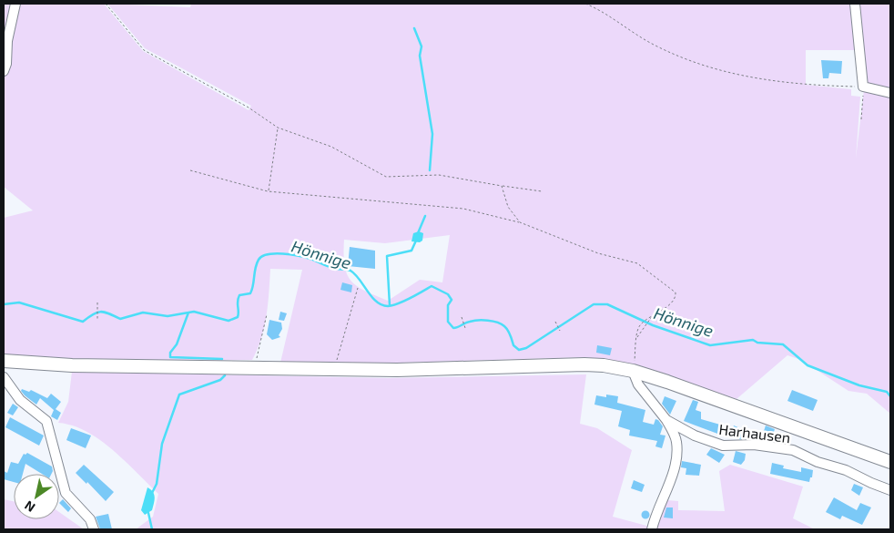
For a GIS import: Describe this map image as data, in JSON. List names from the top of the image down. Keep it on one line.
{"streets":{"street":["Harhausen"]},"water":["Hönnige"],"north":"bottom left"}
